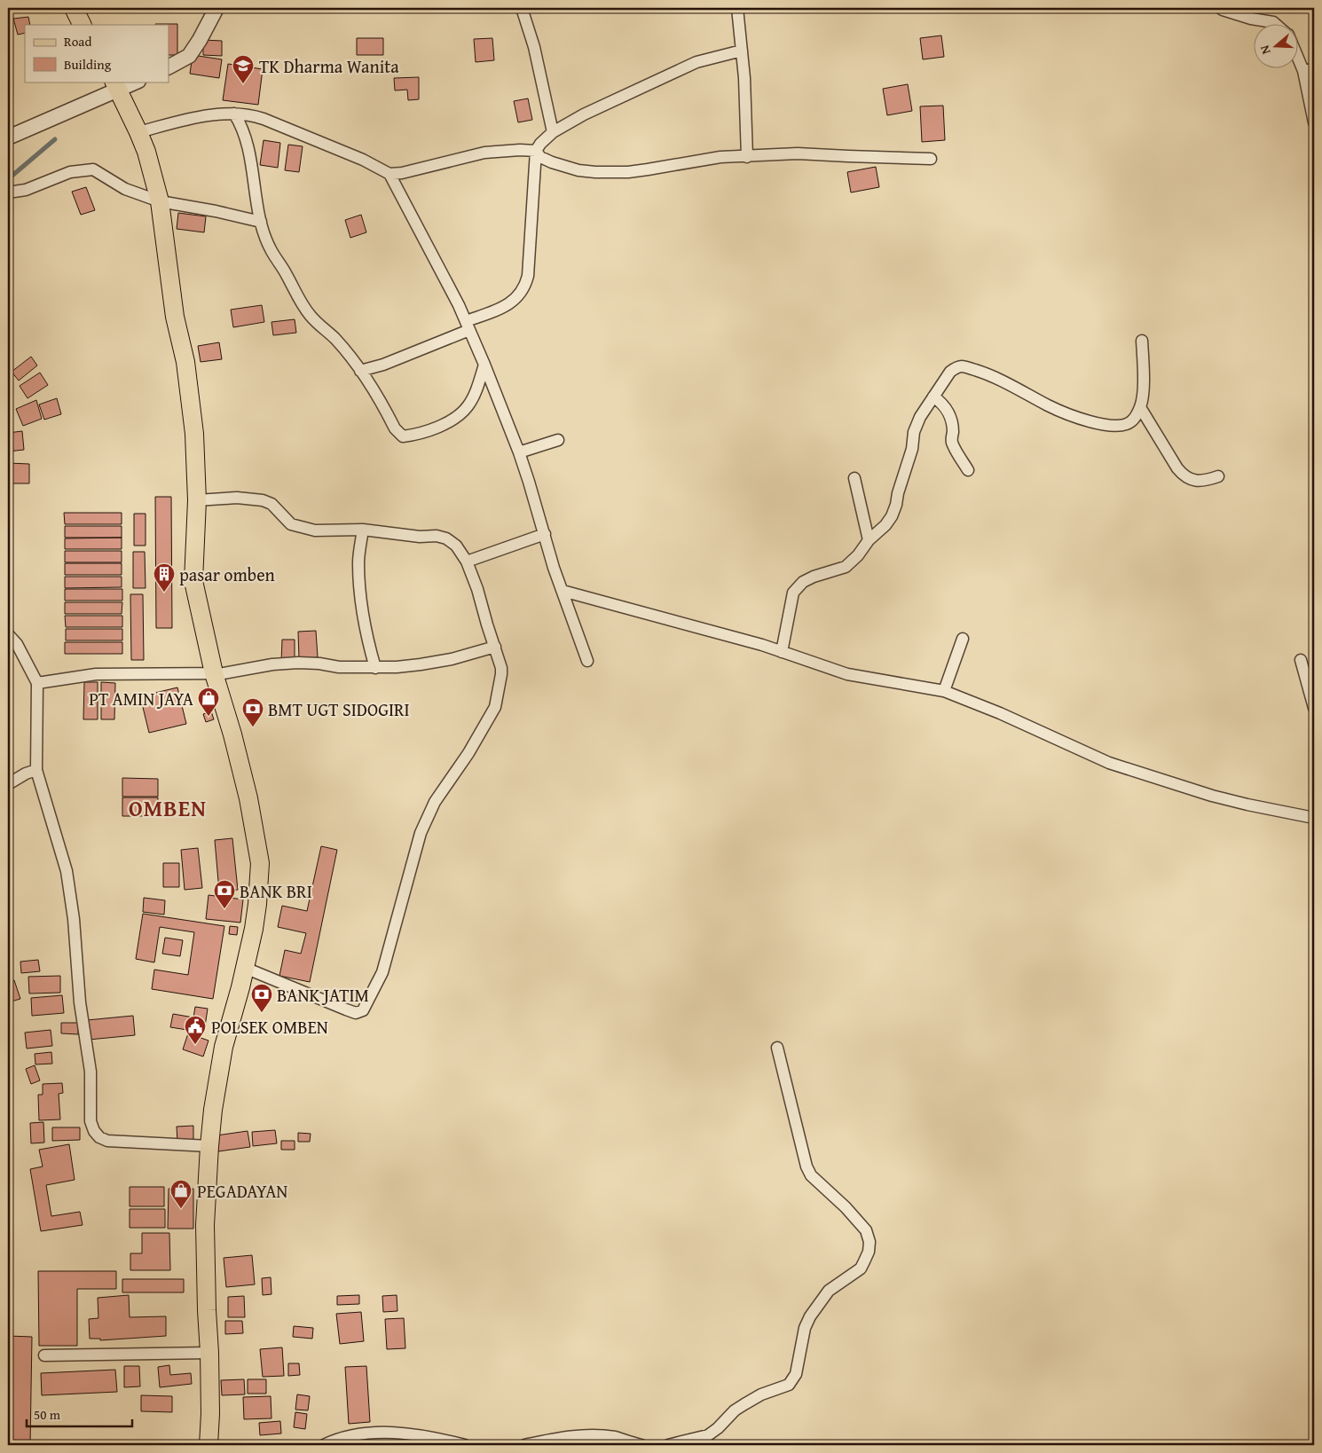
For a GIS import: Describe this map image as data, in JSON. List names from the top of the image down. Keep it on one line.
{"districts":["OMBEN"],"places":{"school or university":["TK Dharma Wanita"],"building":["pasar omben"],"shop":["PT AMIN JAYA","PEGADAYAN"],"bank":["BMT UGT SIDOGIRI","BANK BRI","BANK JATIM"],"public building":["POLSEK OMBEN"]},"legend":["Road","Building"],"scale_bar":"50 m","north":"left"}
